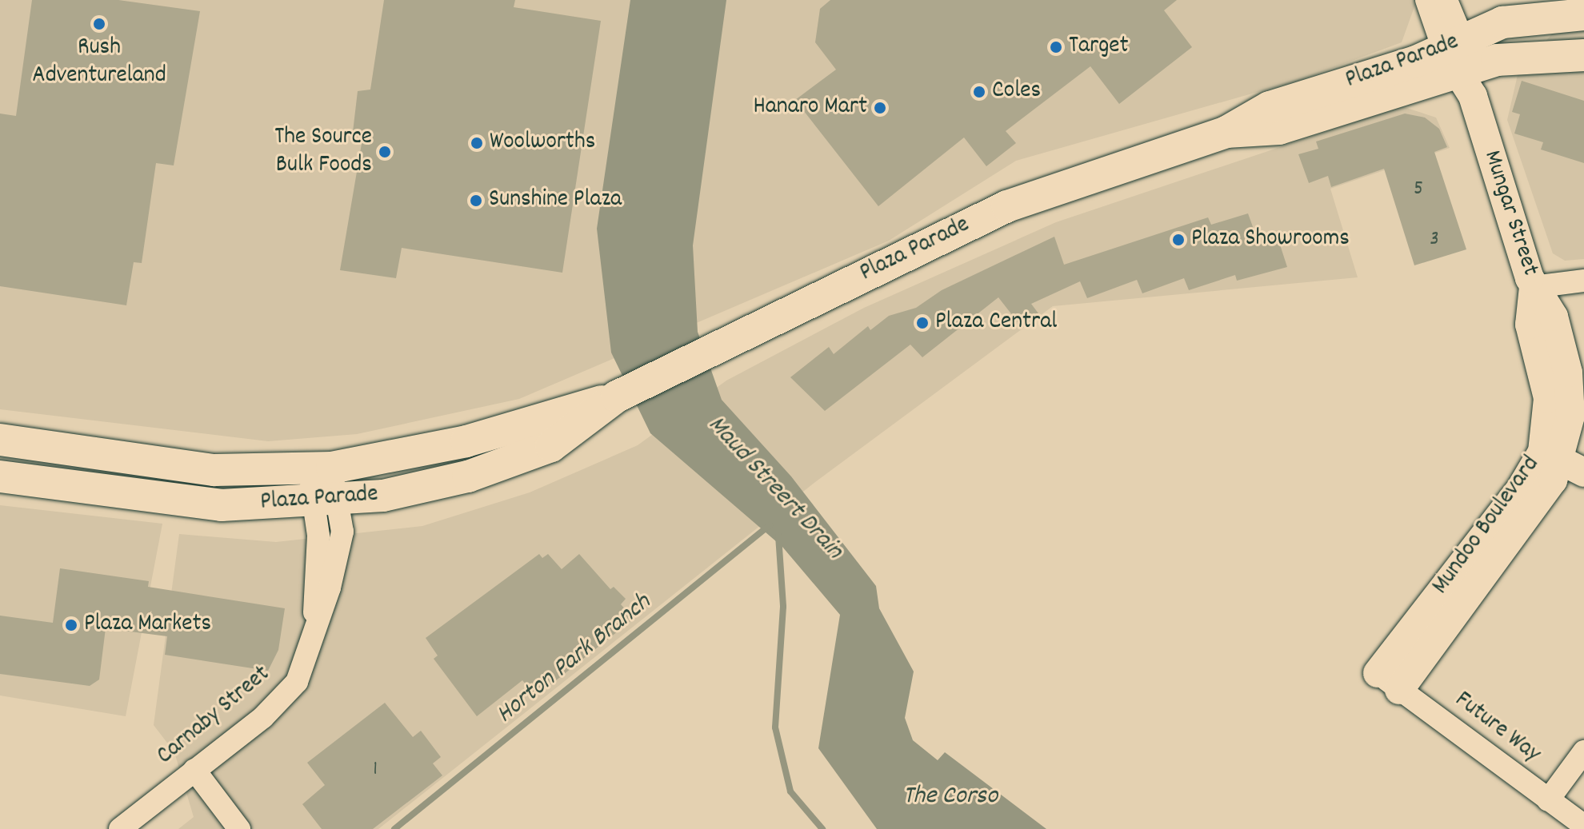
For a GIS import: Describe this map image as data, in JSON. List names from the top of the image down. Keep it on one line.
{"streets":{"main road":["Plaza Parade"],"street":["Mungar Street","Mundoo Boulevard","Carnaby Street","Future Way"]},"crossings":[["Plaza Parade","Mungar Street"],["Plaza Parade","Carnaby Street"],["Mungar Street","Mundoo Boulevard"],["Mundoo Boulevard","Future Way"]],"water":["Maud Streert Drain","Horton Park Branch","The Corso"],"places":["Rush Adventureland","Target","Coles","Hanaro Mart","Woolworths","The Source Bulk Foods","Sunshine Plaza","Plaza Showrooms","Plaza Central","Plaza Markets"],"house_numbers":["5","3","1"]}
